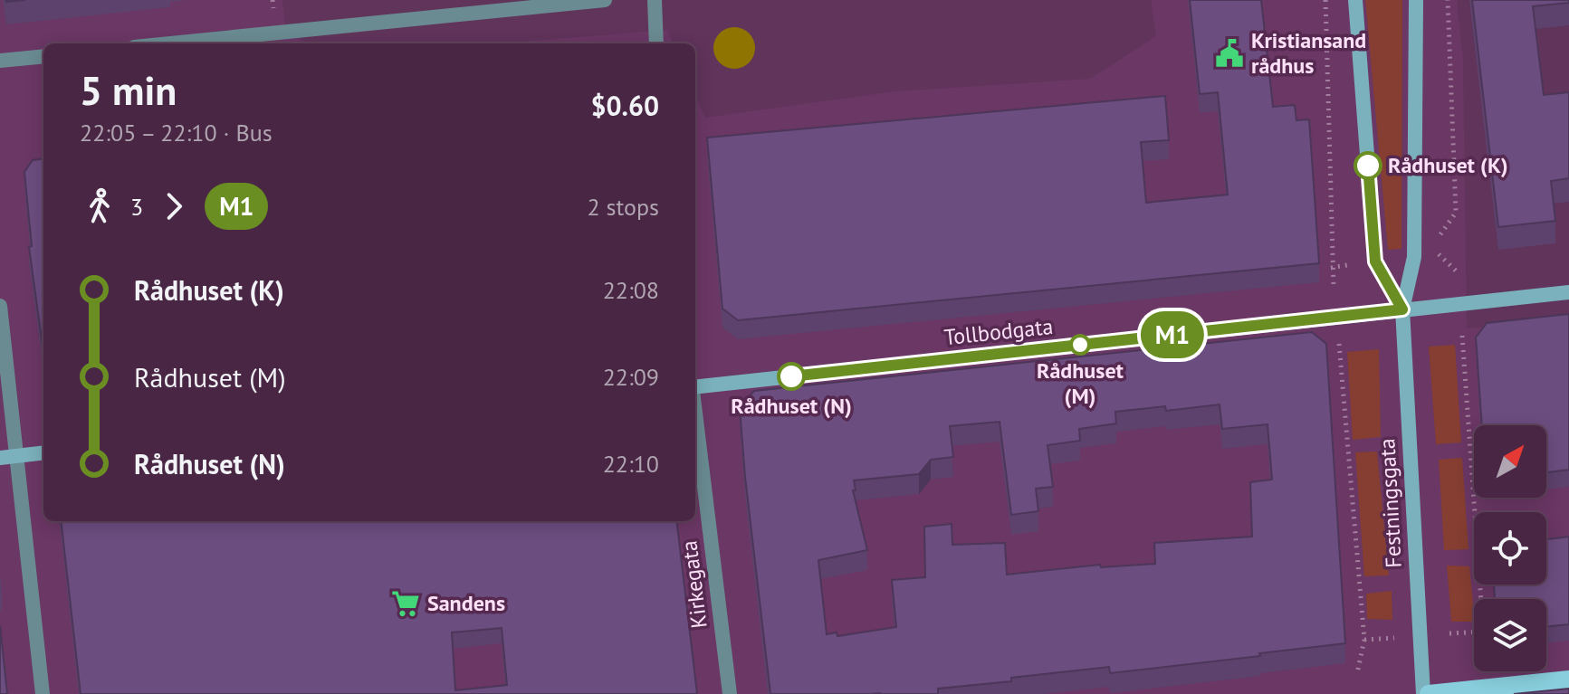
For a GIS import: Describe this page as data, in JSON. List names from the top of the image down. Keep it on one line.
{"streets":{"main road":["Tollbodgata","Festningsgata"],"street":["Kirkegata"]},"crossings":[["Tollbodgata","Festningsgata"]],"places":{"public building":["Kristiansand rådhus"],"other":["Rådhuset (K)","Rådhuset (M)","Rådhuset (N)"],"supermarket":["Sandens"]},"lines":["bus line M1"],"north":"top right","page":{"on_map":"M1","heading":["5 min","22:05 – 22:10 · Bus","$0.60"],"legs":["3","M1","2 stops"],"list":[{"name":"Rådhuset (K)","value":"22:08"},{"name":"Rådhuset (M)","value":"22:09"},{"name":"Rådhuset (N)","value":"22:10"}]}}
